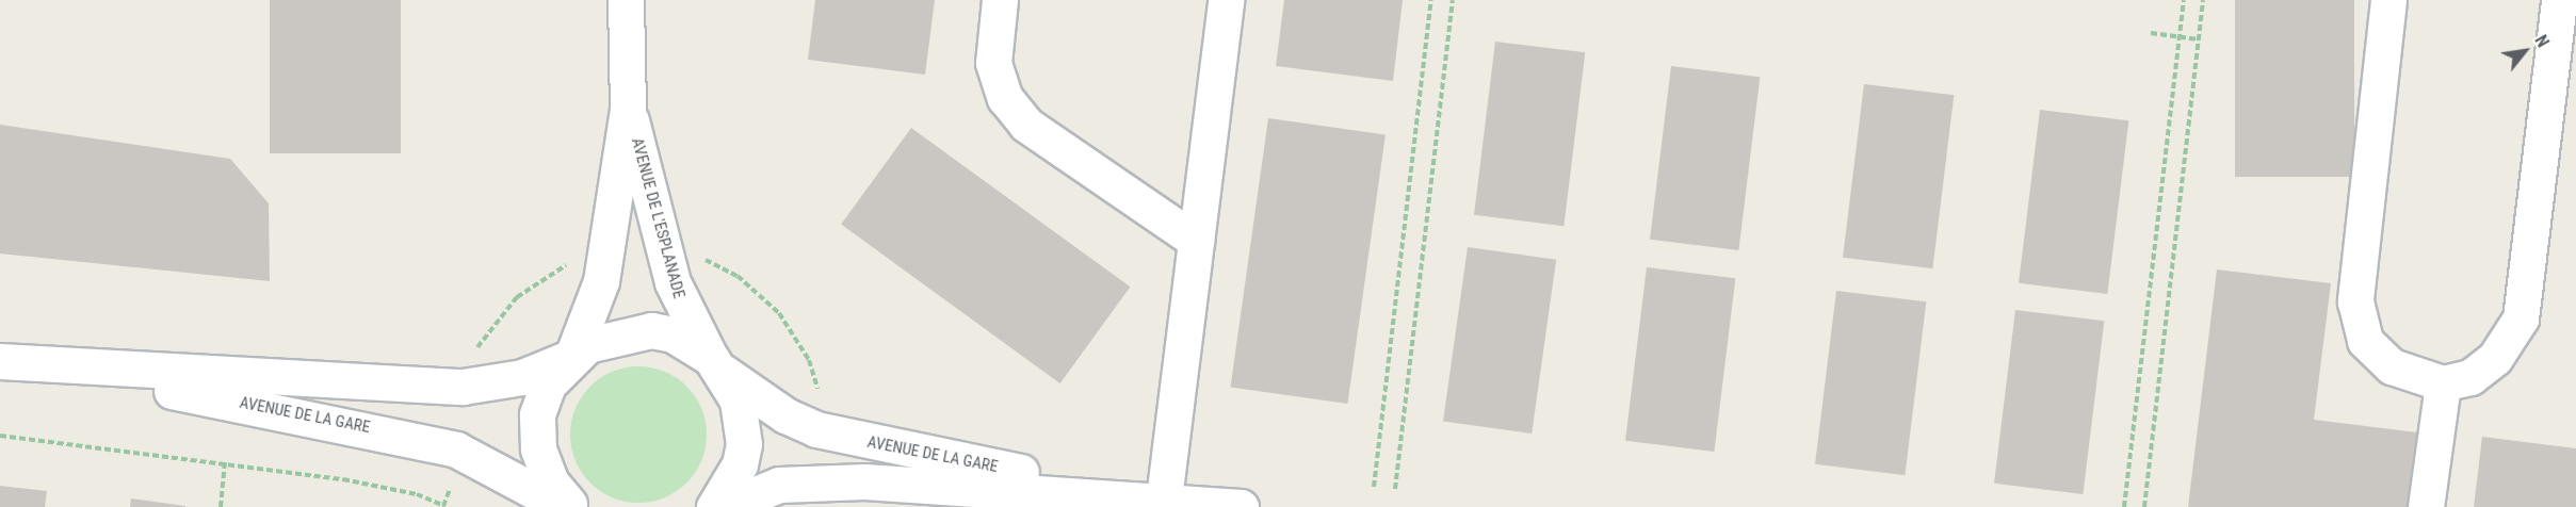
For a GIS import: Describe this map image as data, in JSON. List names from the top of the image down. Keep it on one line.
{"streets":{"street":["AVENUE DE L'ESPLANADE","AVENUE DE LA GARE"]},"crossings":[["AVENUE DE L'ESPLANADE","AVENUE DE LA GARE"]],"north":"top right"}
